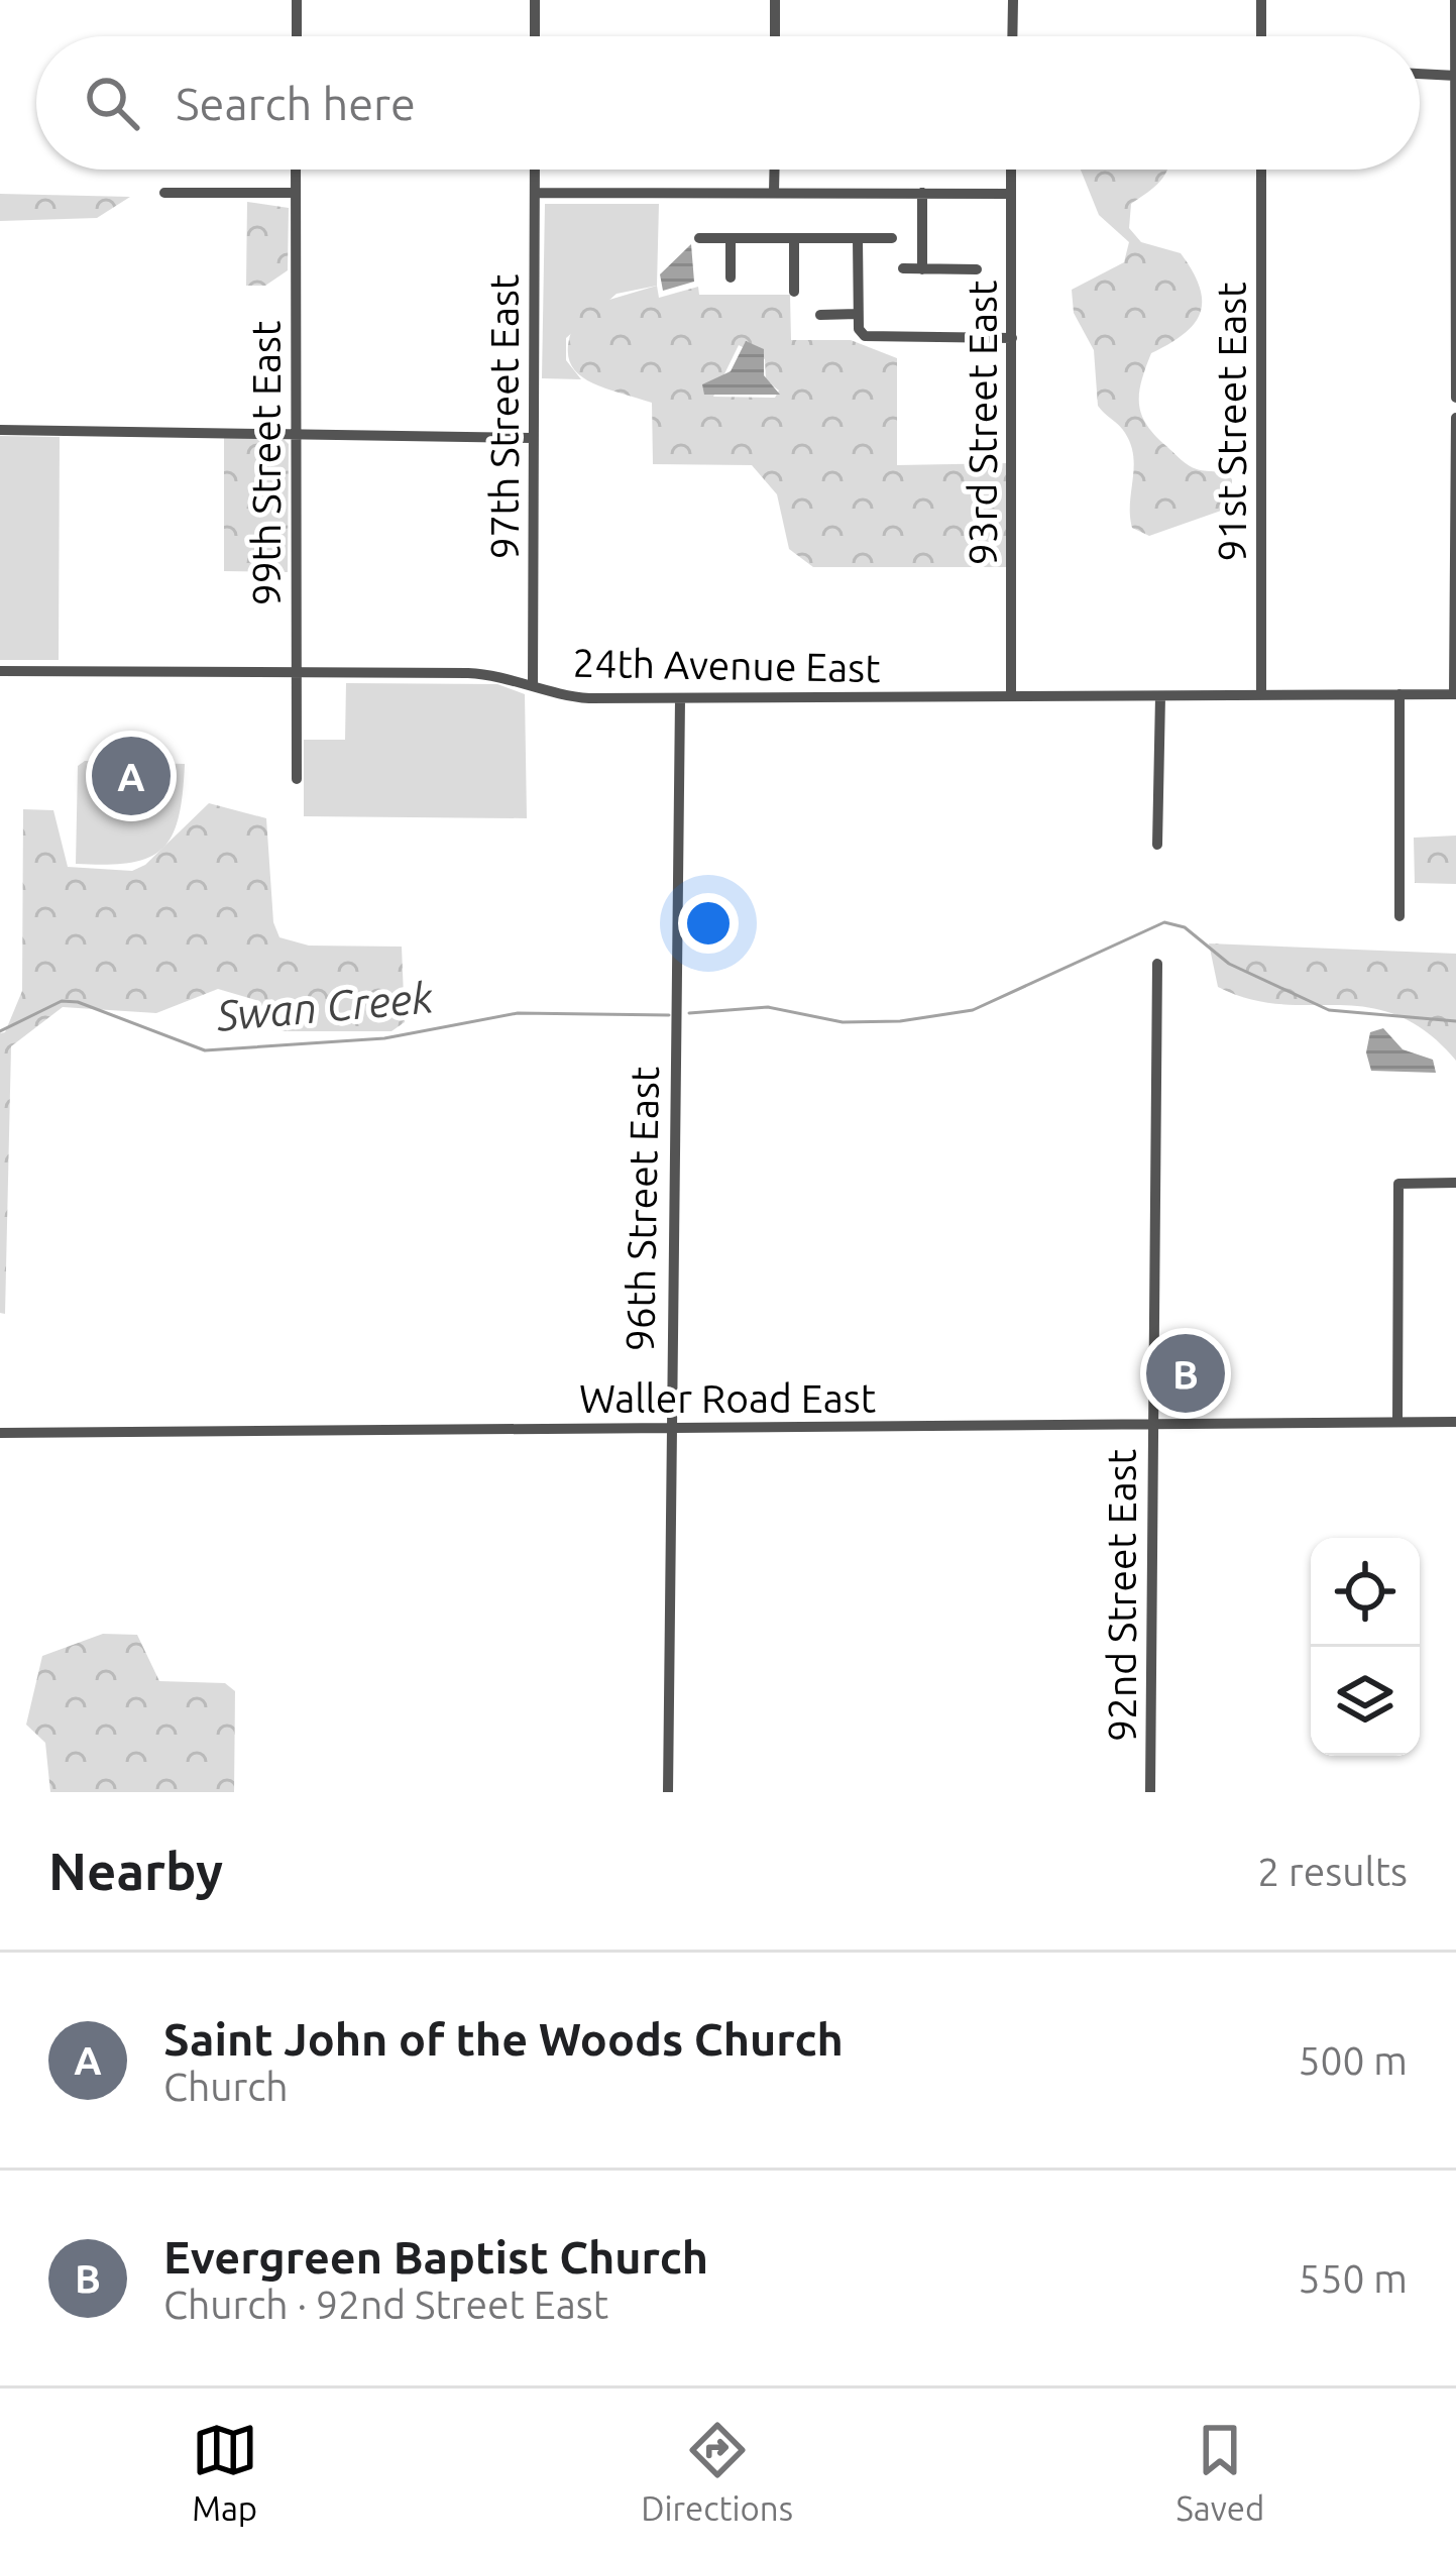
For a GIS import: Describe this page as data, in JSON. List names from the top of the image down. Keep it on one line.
{"streets":{"street":["97th Street East","91st Street East","93rd Street East","99th Street East","24th Avenue East","96th Street East","Waller Road East","92nd Street East"]},"crossings":[["97th Street East","24th Avenue East"],["91st Street East","24th Avenue East"],["93rd Street East","24th Avenue East"],["99th Street East","24th Avenue East"],["24th Avenue East","96th Street East"],["96th Street East","Waller Road East"],["Waller Road East","92nd Street East"]],"water":["Swan Creek"],"page":{"search":"Search here","pins":["A","B"],"heading":["Nearby","2 results"],"list":[{"mark":"A","name":"Saint John of the Woods Church","note":"Church","value":"500 m"},{"mark":"B","name":"Evergreen Baptist Church","note":"Church · 92nd Street East","value":"550 m"}],"nav":["Map","Directions","Saved"]}}
